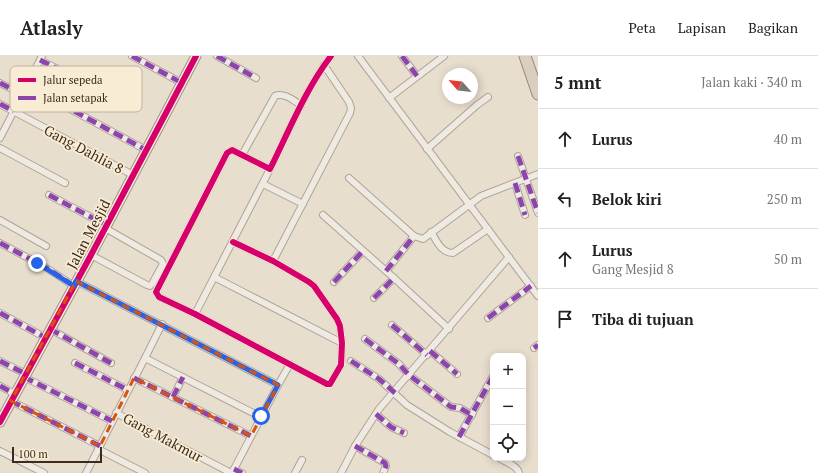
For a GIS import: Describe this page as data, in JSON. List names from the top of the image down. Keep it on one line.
{"streets":{"street":["Gang Dahlia 8","Jalan Mesjid","Gang Makmur"]},"crossings":[["Gang Dahlia 8","Jalan Mesjid"]],"legend":["Jalur sepeda","Jalan setapak"],"scale_bar":"100 m","north":"top left","page":{"header":"Atlasly","nav":["Peta","Lapisan","Bagikan"],"heading":["5 mnt","Jalan kaki · 340 m"],"list":[["Lurus","40 m"],["Belok kiri","250 m"],["Lurus","Gang Mesjid 8","50 m"],"Tiba di tujuan"],"map_buttons":["+","−"],"scale":"100 m"}}
